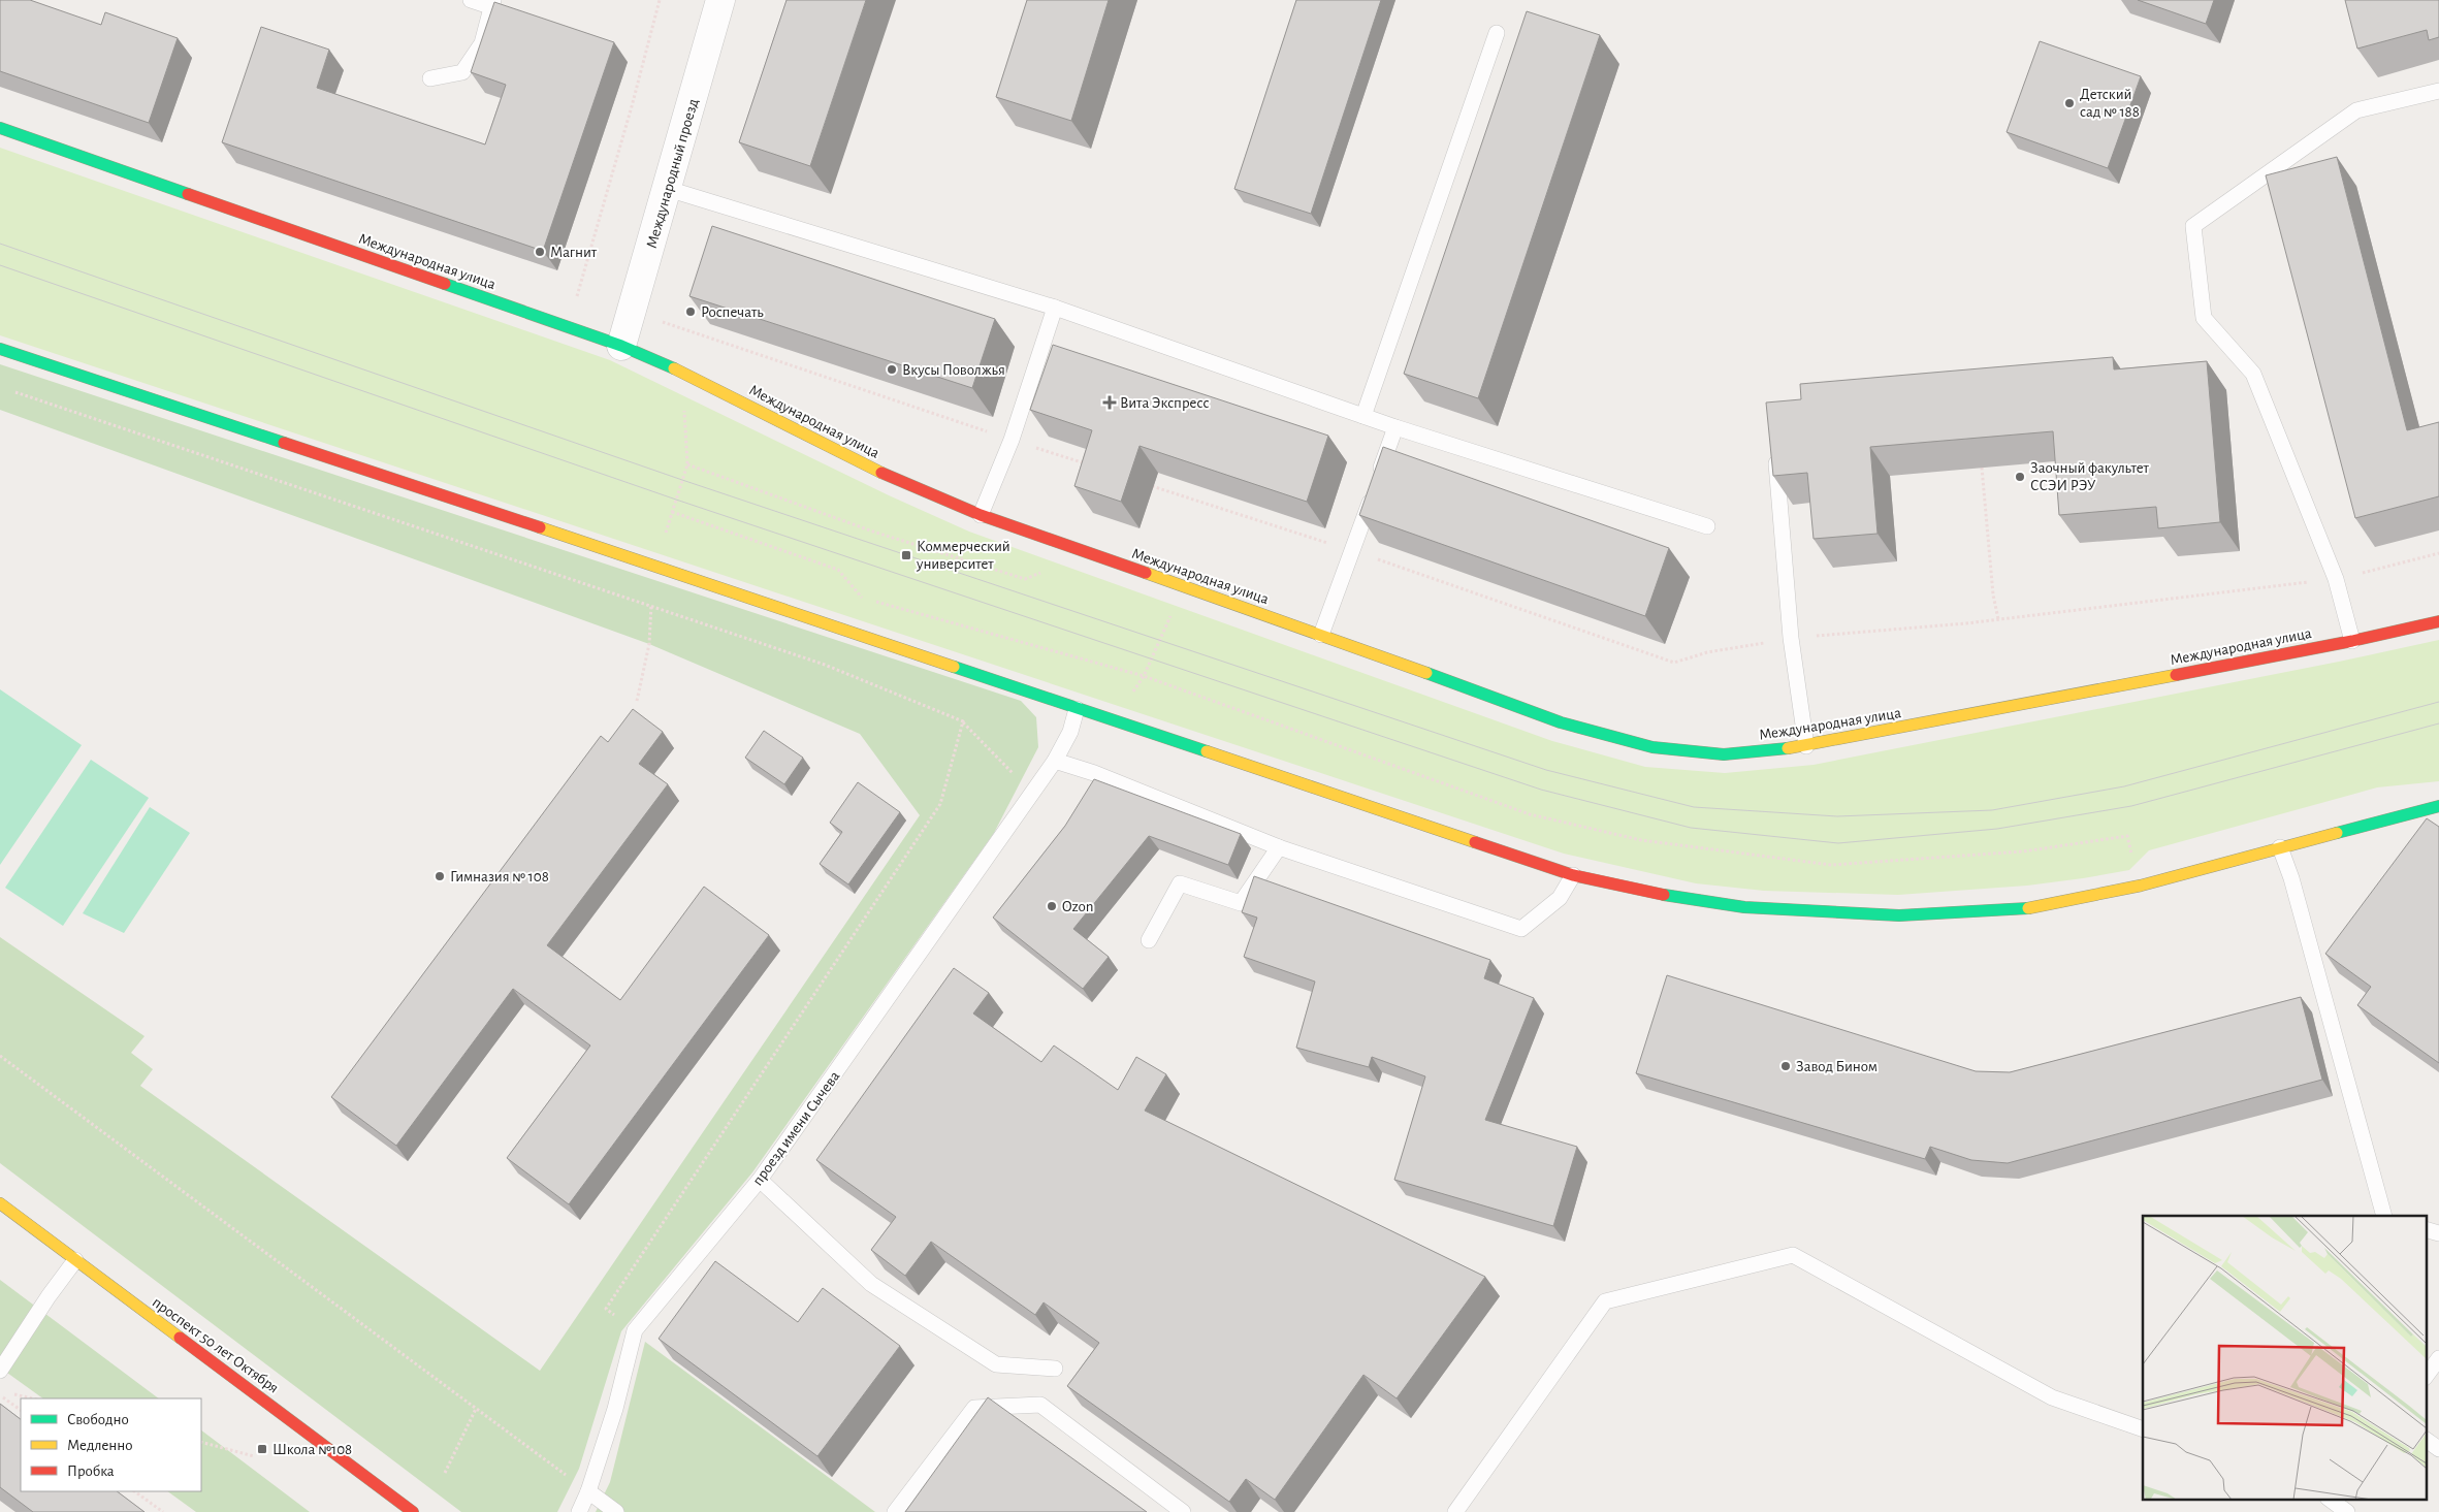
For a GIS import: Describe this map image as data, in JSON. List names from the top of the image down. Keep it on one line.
{"streets":{"street":["Международный проезд","Международная улица","проспект 50 лет Октября"],"lane":["проезд имени Сычева"]},"crossings":[["Международный проезд","Международная улица"]],"places":{"other":["Детский сад № 188","Магнит","Роспечать","Вкусы Поволжья","Заочный факультет ССЭИ РЭУ","Гимназия № 108","Ozon","Завод Бином"],"health":["Вита Экспресс"],"transit":["Коммерческий университет","Школа №108"]},"legend":["Свободно","Медленно","Пробка"]}
